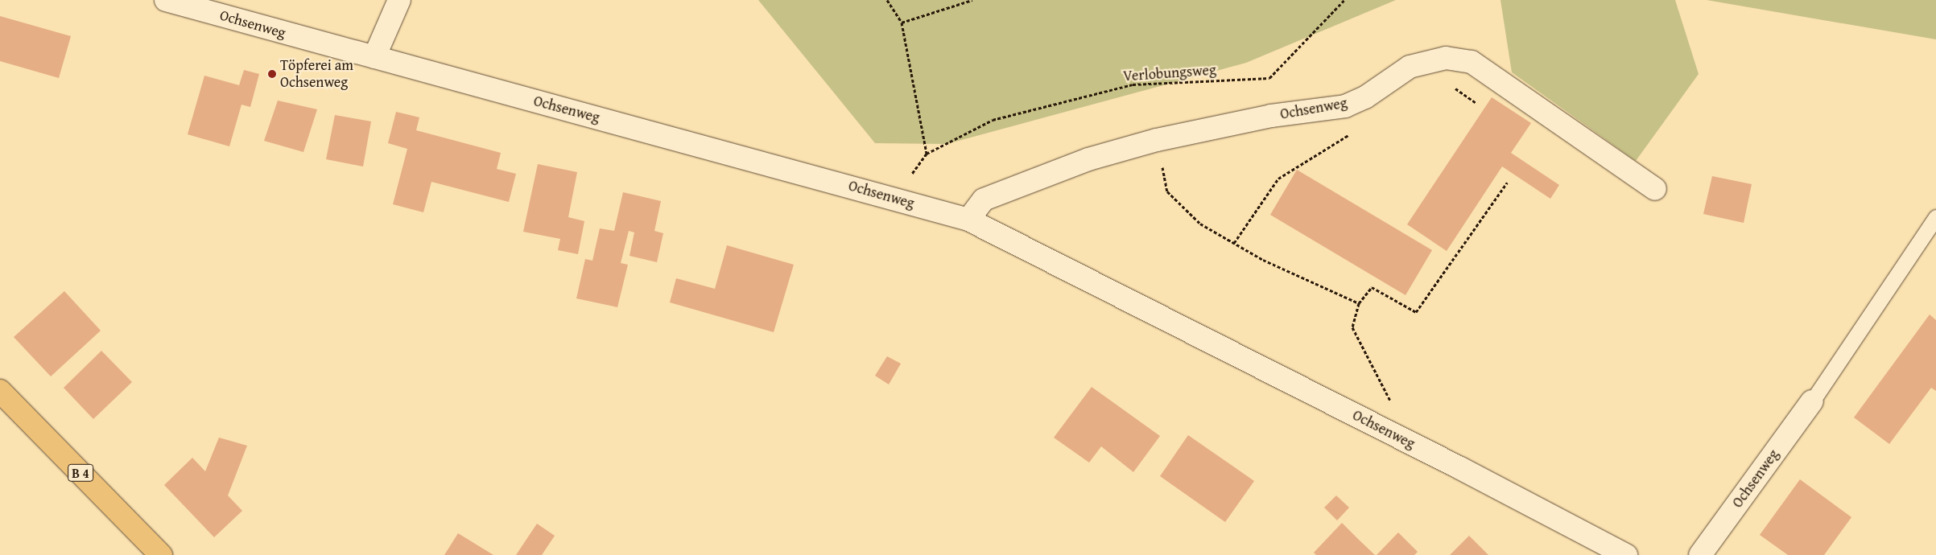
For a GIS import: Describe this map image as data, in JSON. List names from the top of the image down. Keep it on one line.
{"streets":{"main road":["B 4"],"street":["Ochsenweg"],"path":["Verlobungsweg"]},"places":["Töpferei am Ochsenweg"]}
